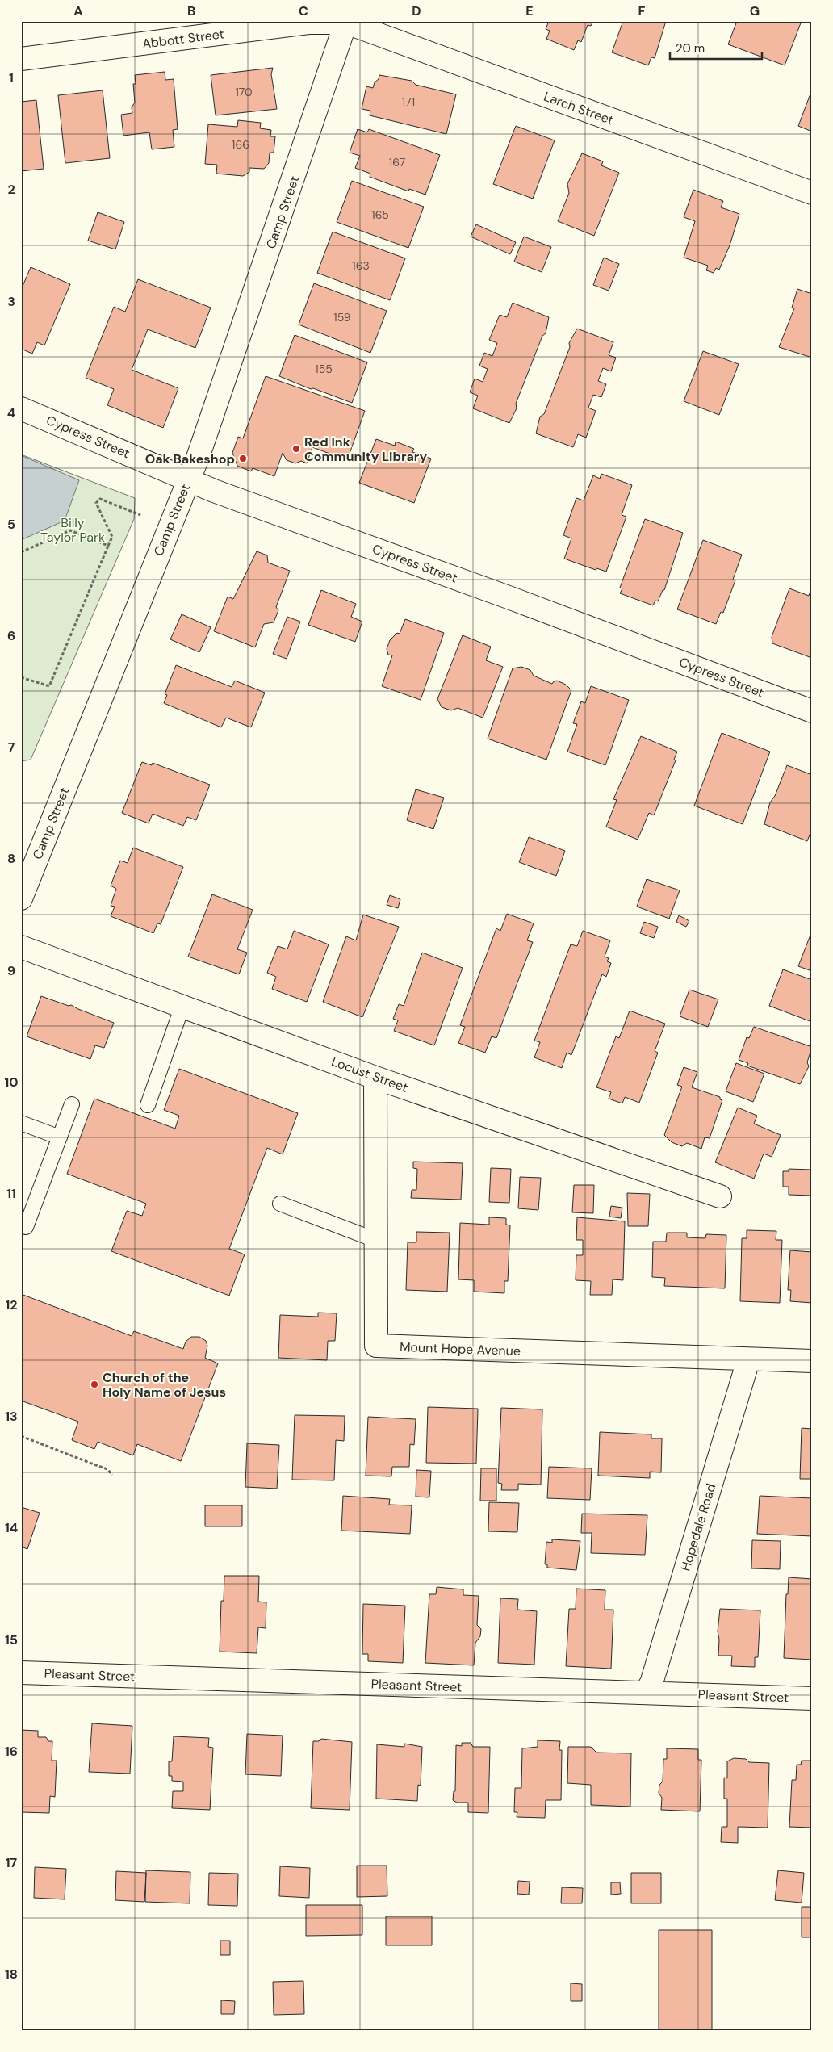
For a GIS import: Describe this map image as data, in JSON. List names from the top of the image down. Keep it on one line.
{"streets":{"street":["Abbott Street","Larch Street","Camp Street","Cypress Street","Locust Street","Mount Hope Avenue","Hopedale Road","Pleasant Street"]},"crossings":[["Abbott Street","Larch Street"],["Abbott Street","Camp Street"],["Larch Street","Camp Street"],["Camp Street","Cypress Street"],["Locust Street","Mount Hope Avenue"],["Mount Hope Avenue","Hopedale Road"],["Hopedale Road","Pleasant Street"]],"parks":["Billy Taylor Park"],"places":["Red Ink Community Library","Oak Bakeshop","Church of the Holy Name of Jesus"],"house_numbers":["170","171","166","167","165","163","159","155"],"scale_bar":"20 m","grid":{"columns":["A","B","C","D","E","F","G"],"rows":["1","2","3","4","5","6","7","8","9","10","11","12","13","14","15","16","17","18"]}}
